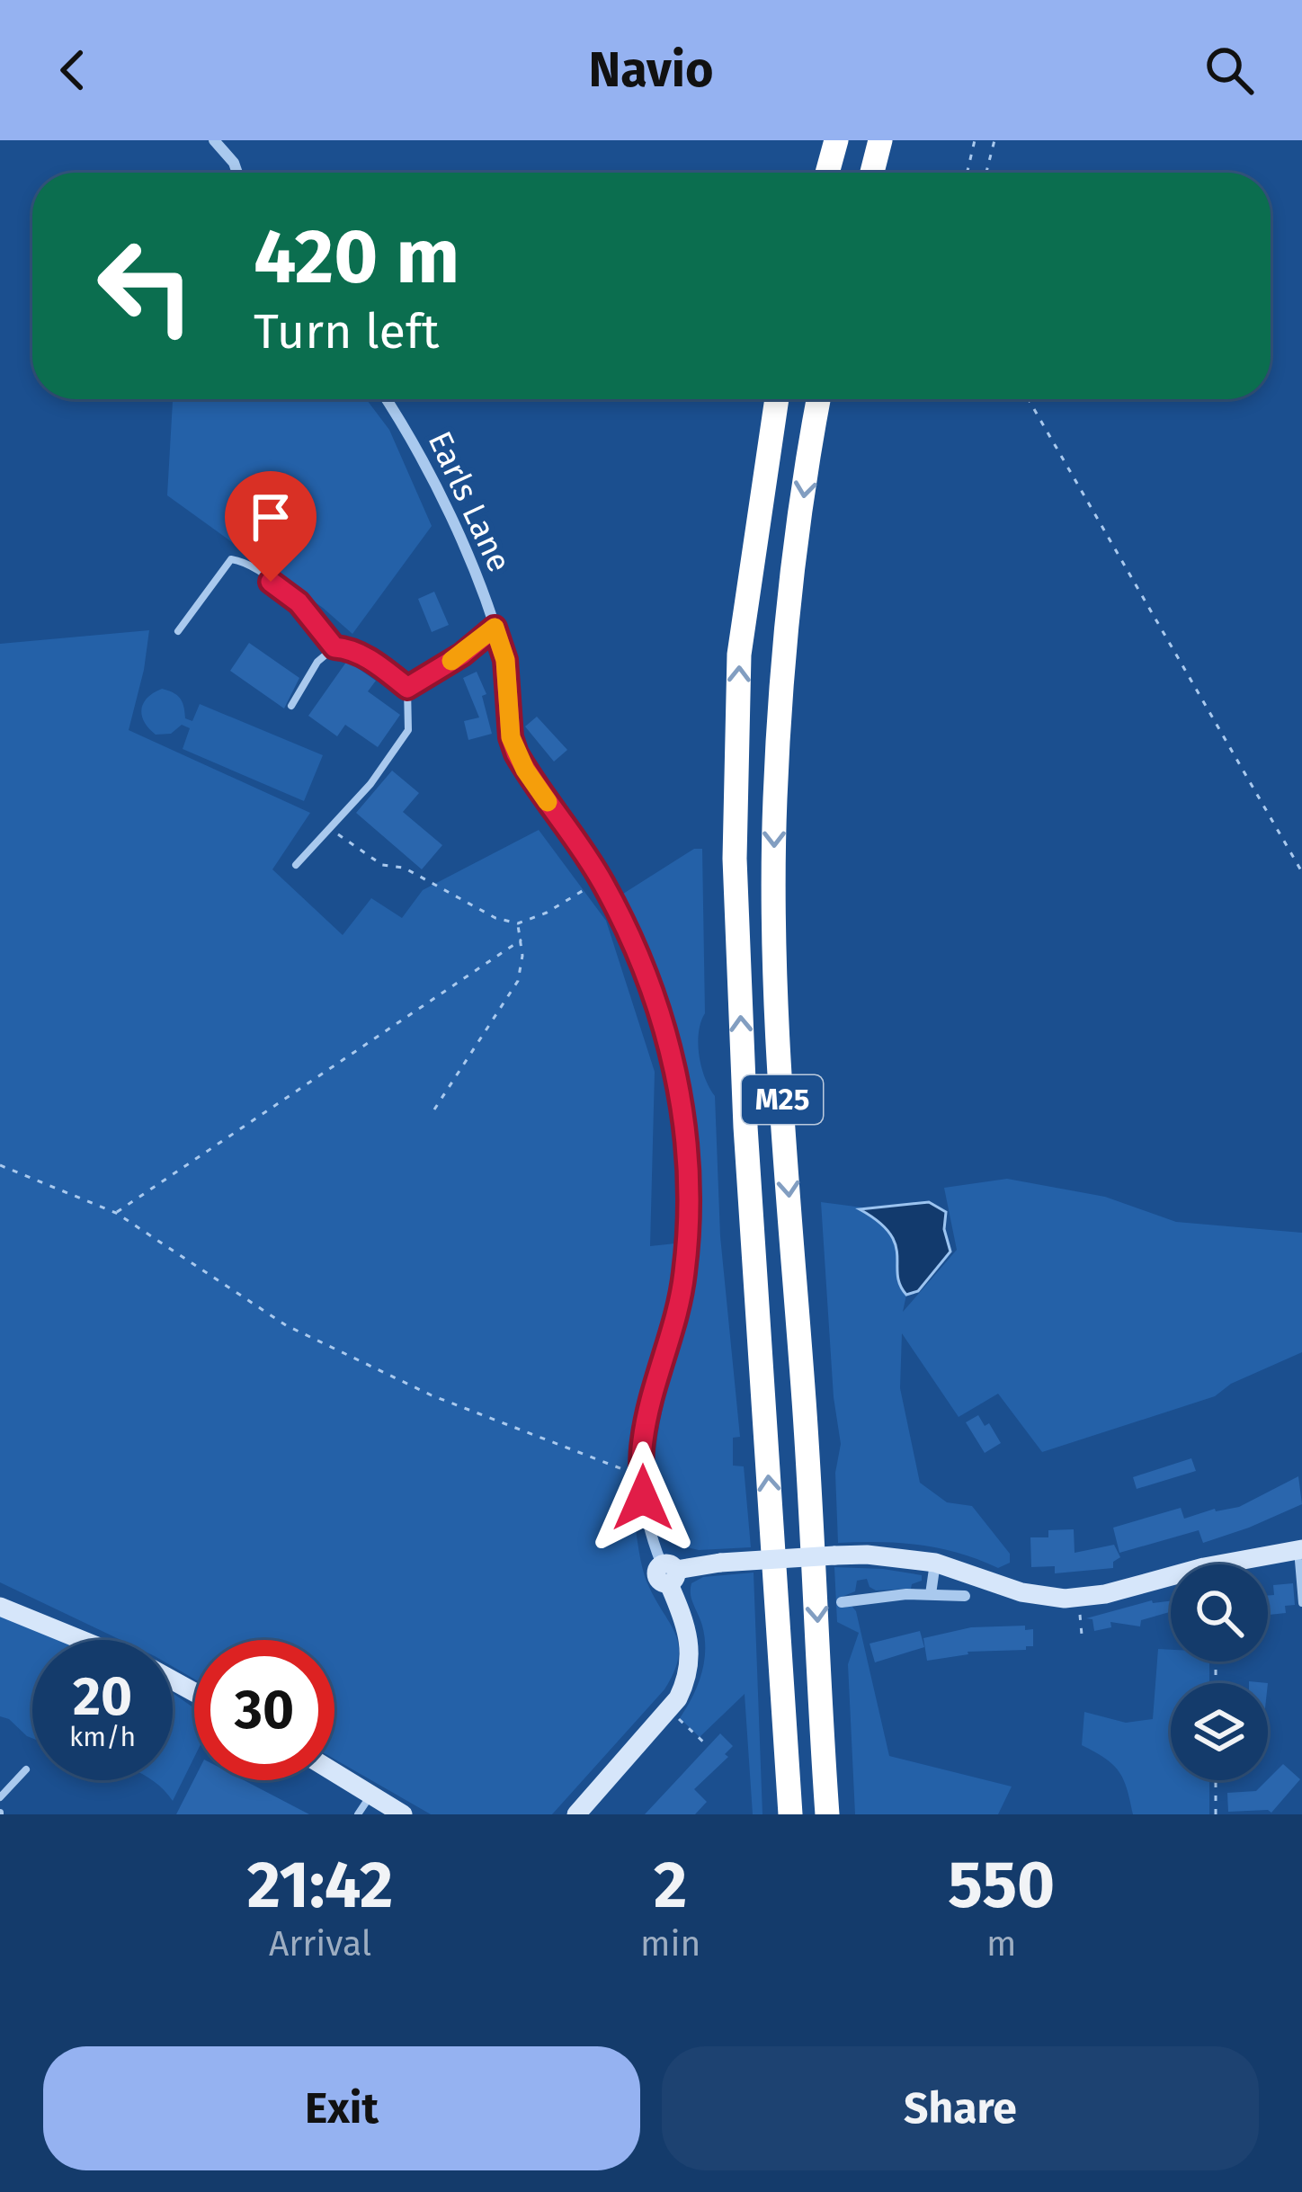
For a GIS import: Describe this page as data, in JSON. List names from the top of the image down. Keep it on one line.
{"streets":{"highway":["M25"],"street":["Earls Lane"]},"page":{"header":"Navio","turn":["420 m","Turn left"],"speed":"20 km/h","limit":"30","eta":["21:42","Arrival","2","min","550","m"],"buttons":["Exit","Share"]}}
